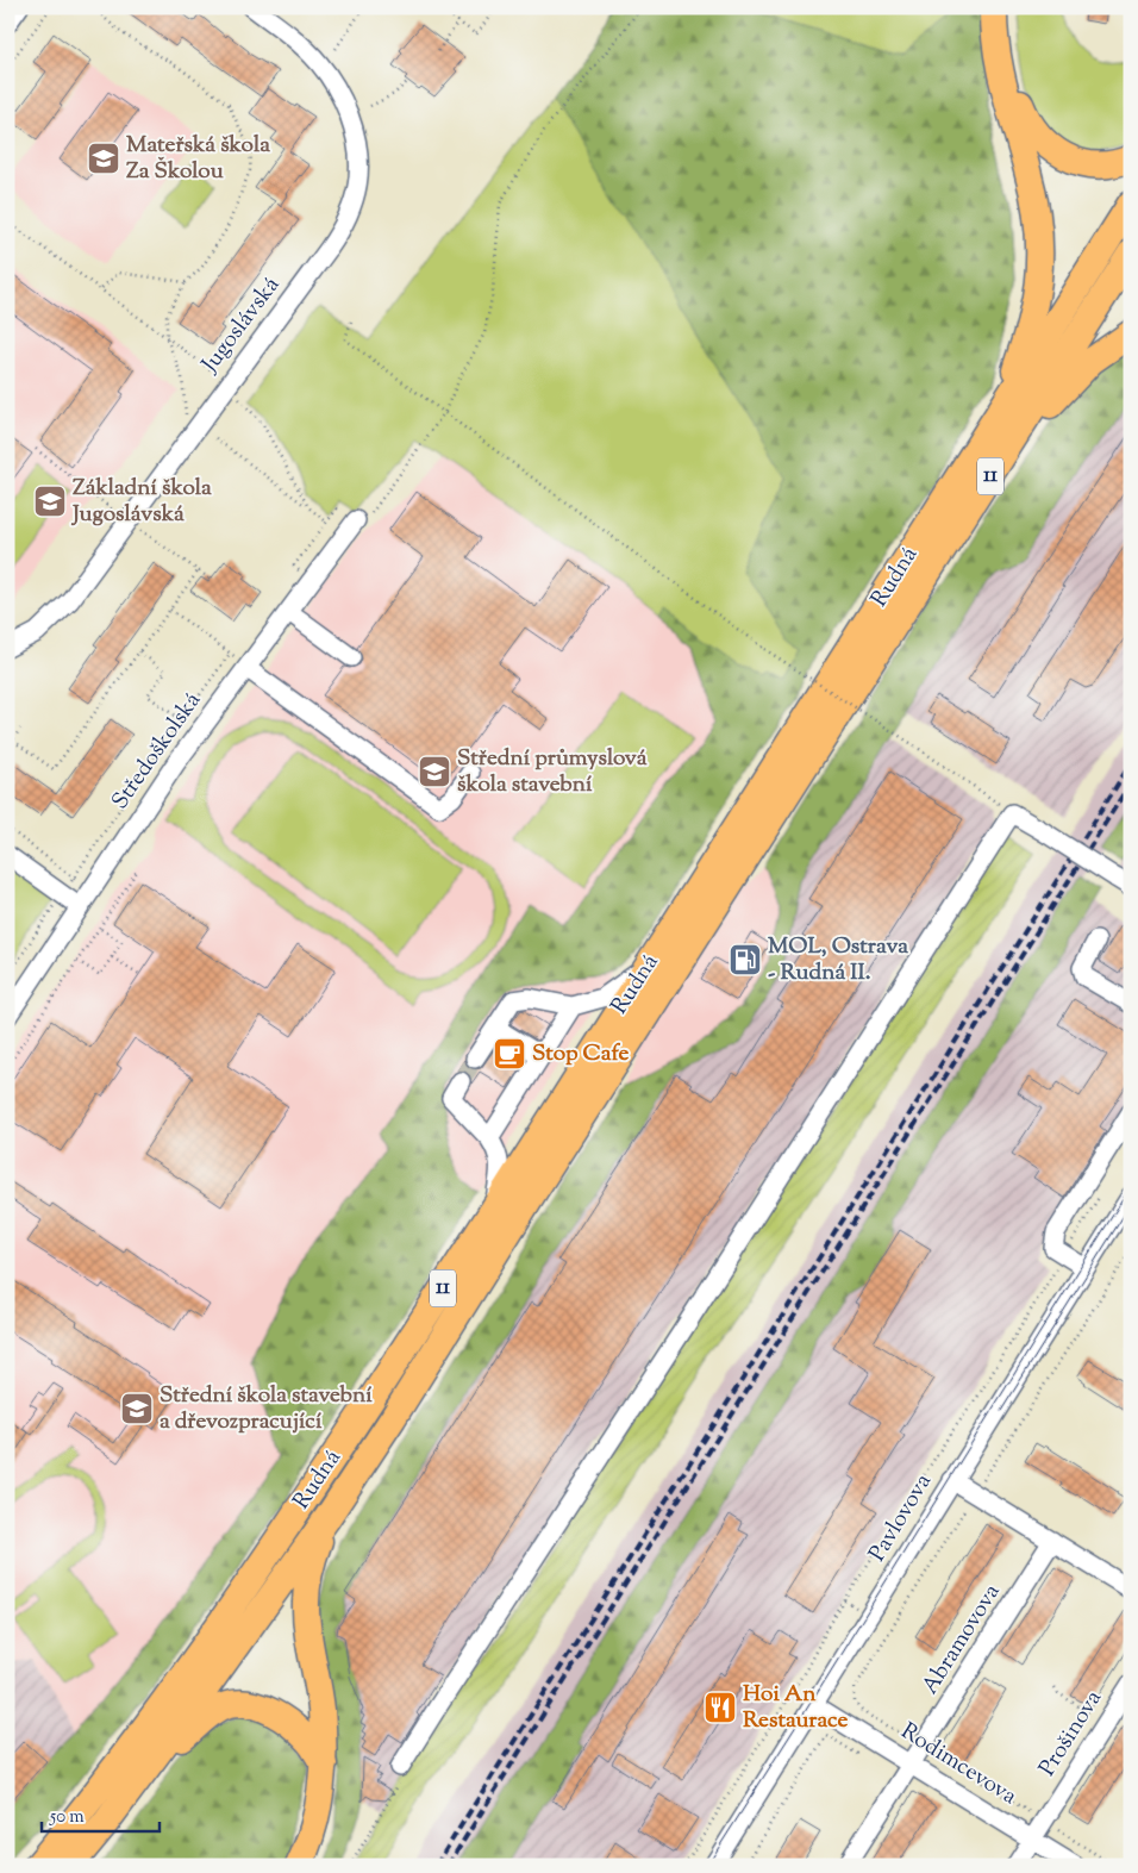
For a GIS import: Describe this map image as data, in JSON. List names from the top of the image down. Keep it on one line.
{"streets":{"highway":["11","Rudná"],"street":["Jugoslávská","Středoškolská","Pavlovova","Abramovova","Prošinova","Rodimcevova"]},"crossings":[["Pavlovova","Rodimcevova"],["Abramovova","Rodimcevova"],["Prošinova","Rodimcevova"]],"places":{"school or university":["Mateřská škola Za Školou","Základní škola Jugoslávská","Střední průmyslová škola stavební","Střední škola stavební a dřevozpracující"],"fuel station":["MOL, Ostrava - Rudná II."],"cafe":["Stop Cafe"],"restaurant":["Hoi An Restaurace"]},"scale_bar":"50 m"}
